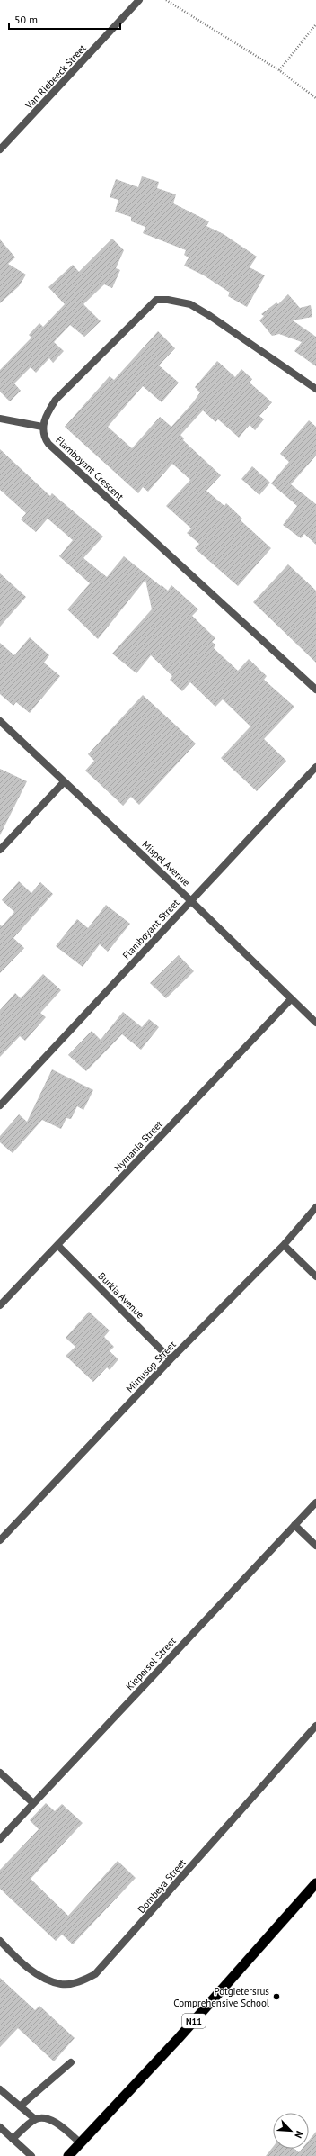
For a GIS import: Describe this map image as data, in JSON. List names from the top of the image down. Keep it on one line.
{"streets":{"highway":["N11"],"street":["Van Riebeeck Street","Flamboyant Crescent","Mispel Avenue","Flamboyant Street","Nymania Street","Burkia Avenue","Mimusop Street","Kiepersol Street","Dombeya Street"]},"crossings":[["Mispel Avenue","Flamboyant Street"],["Mispel Avenue","Nymania Street"],["Nymania Street","Burkia Avenue"],["Burkia Avenue","Mimusop Street"]],"places":["Potgietersrus Comprehensive School"],"scale_bar":"50 m","north":"bottom right"}
